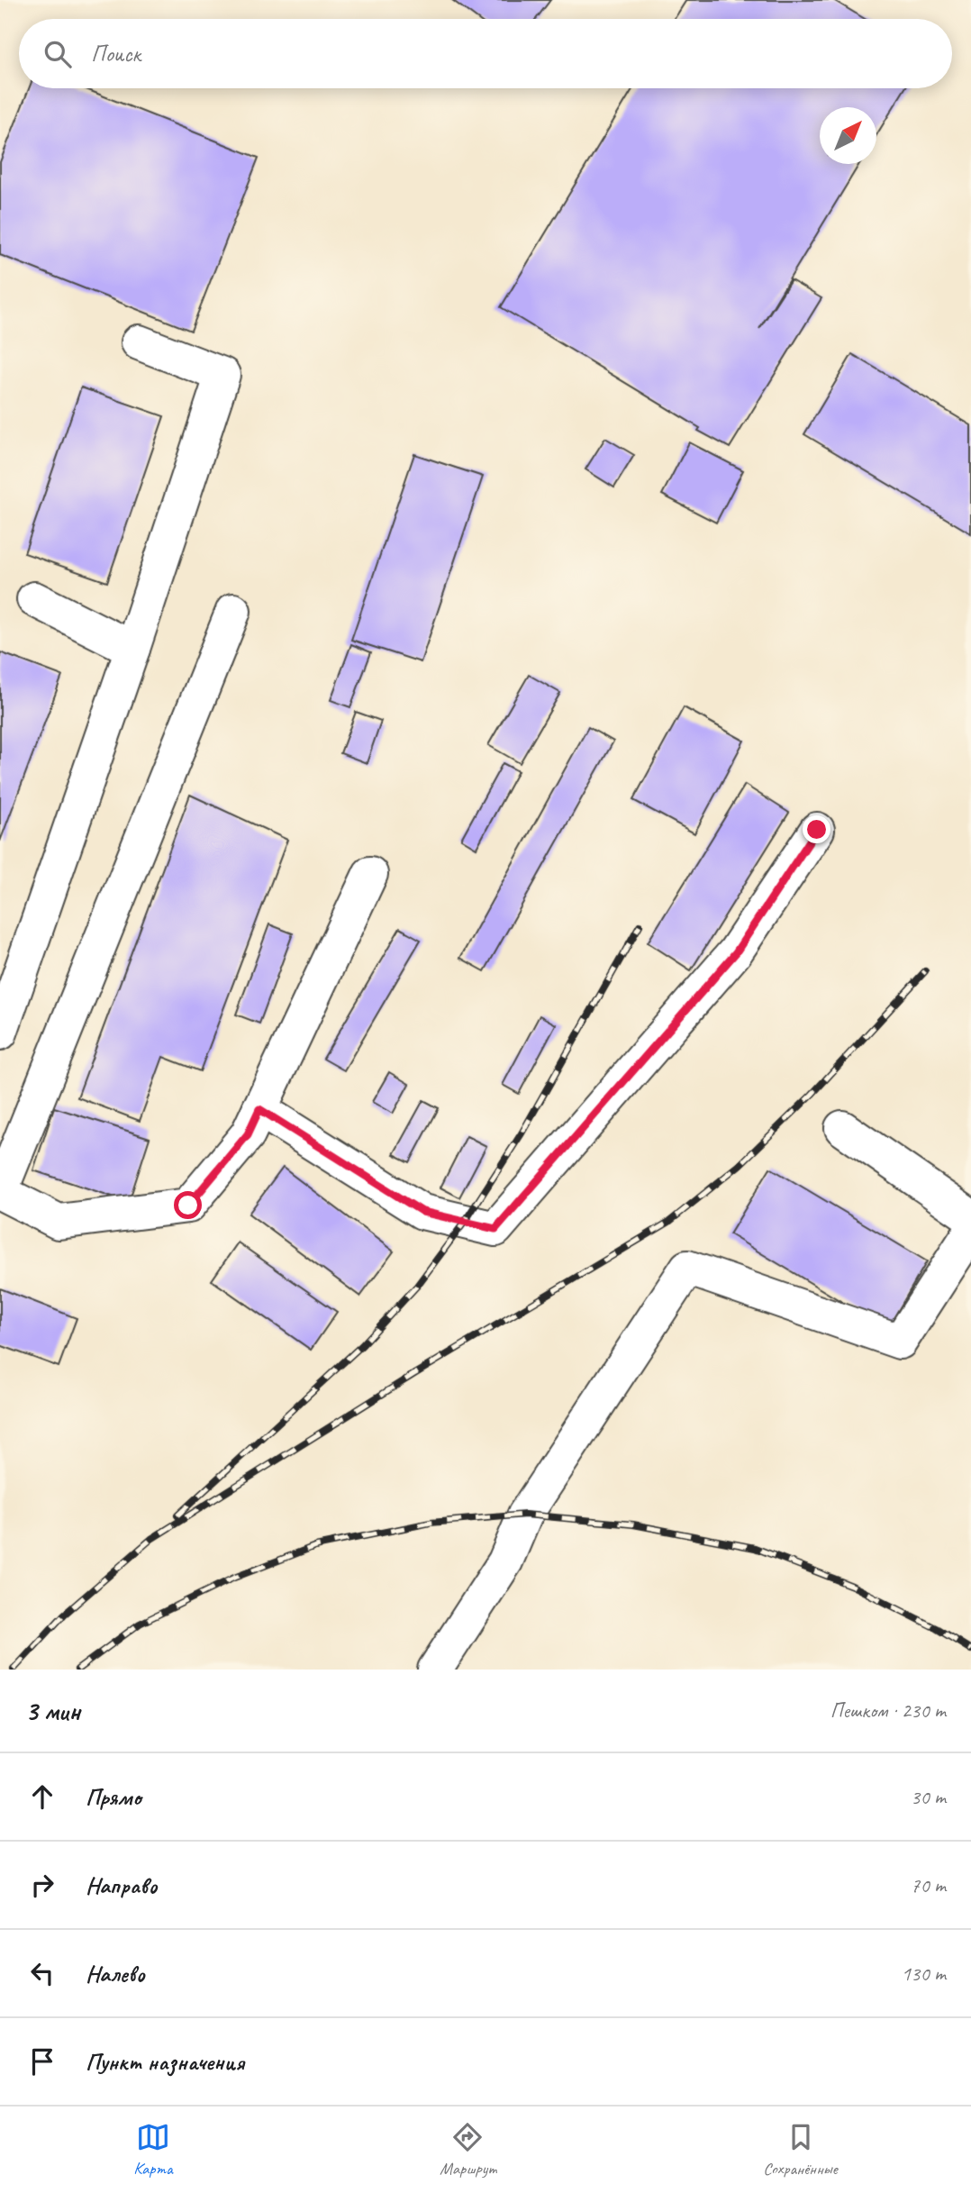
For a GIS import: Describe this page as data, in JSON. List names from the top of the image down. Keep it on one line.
{"north":"top right","page":{"search":"Поиск","heading":["3 мин","Пешком · 230 m"],"list":[["Прямо","30 m"],["Направо","70 m"],["Налево","130 m"],"Пункт назначения"],"nav":["Карта","Маршрут","Сохранённые"]}}
